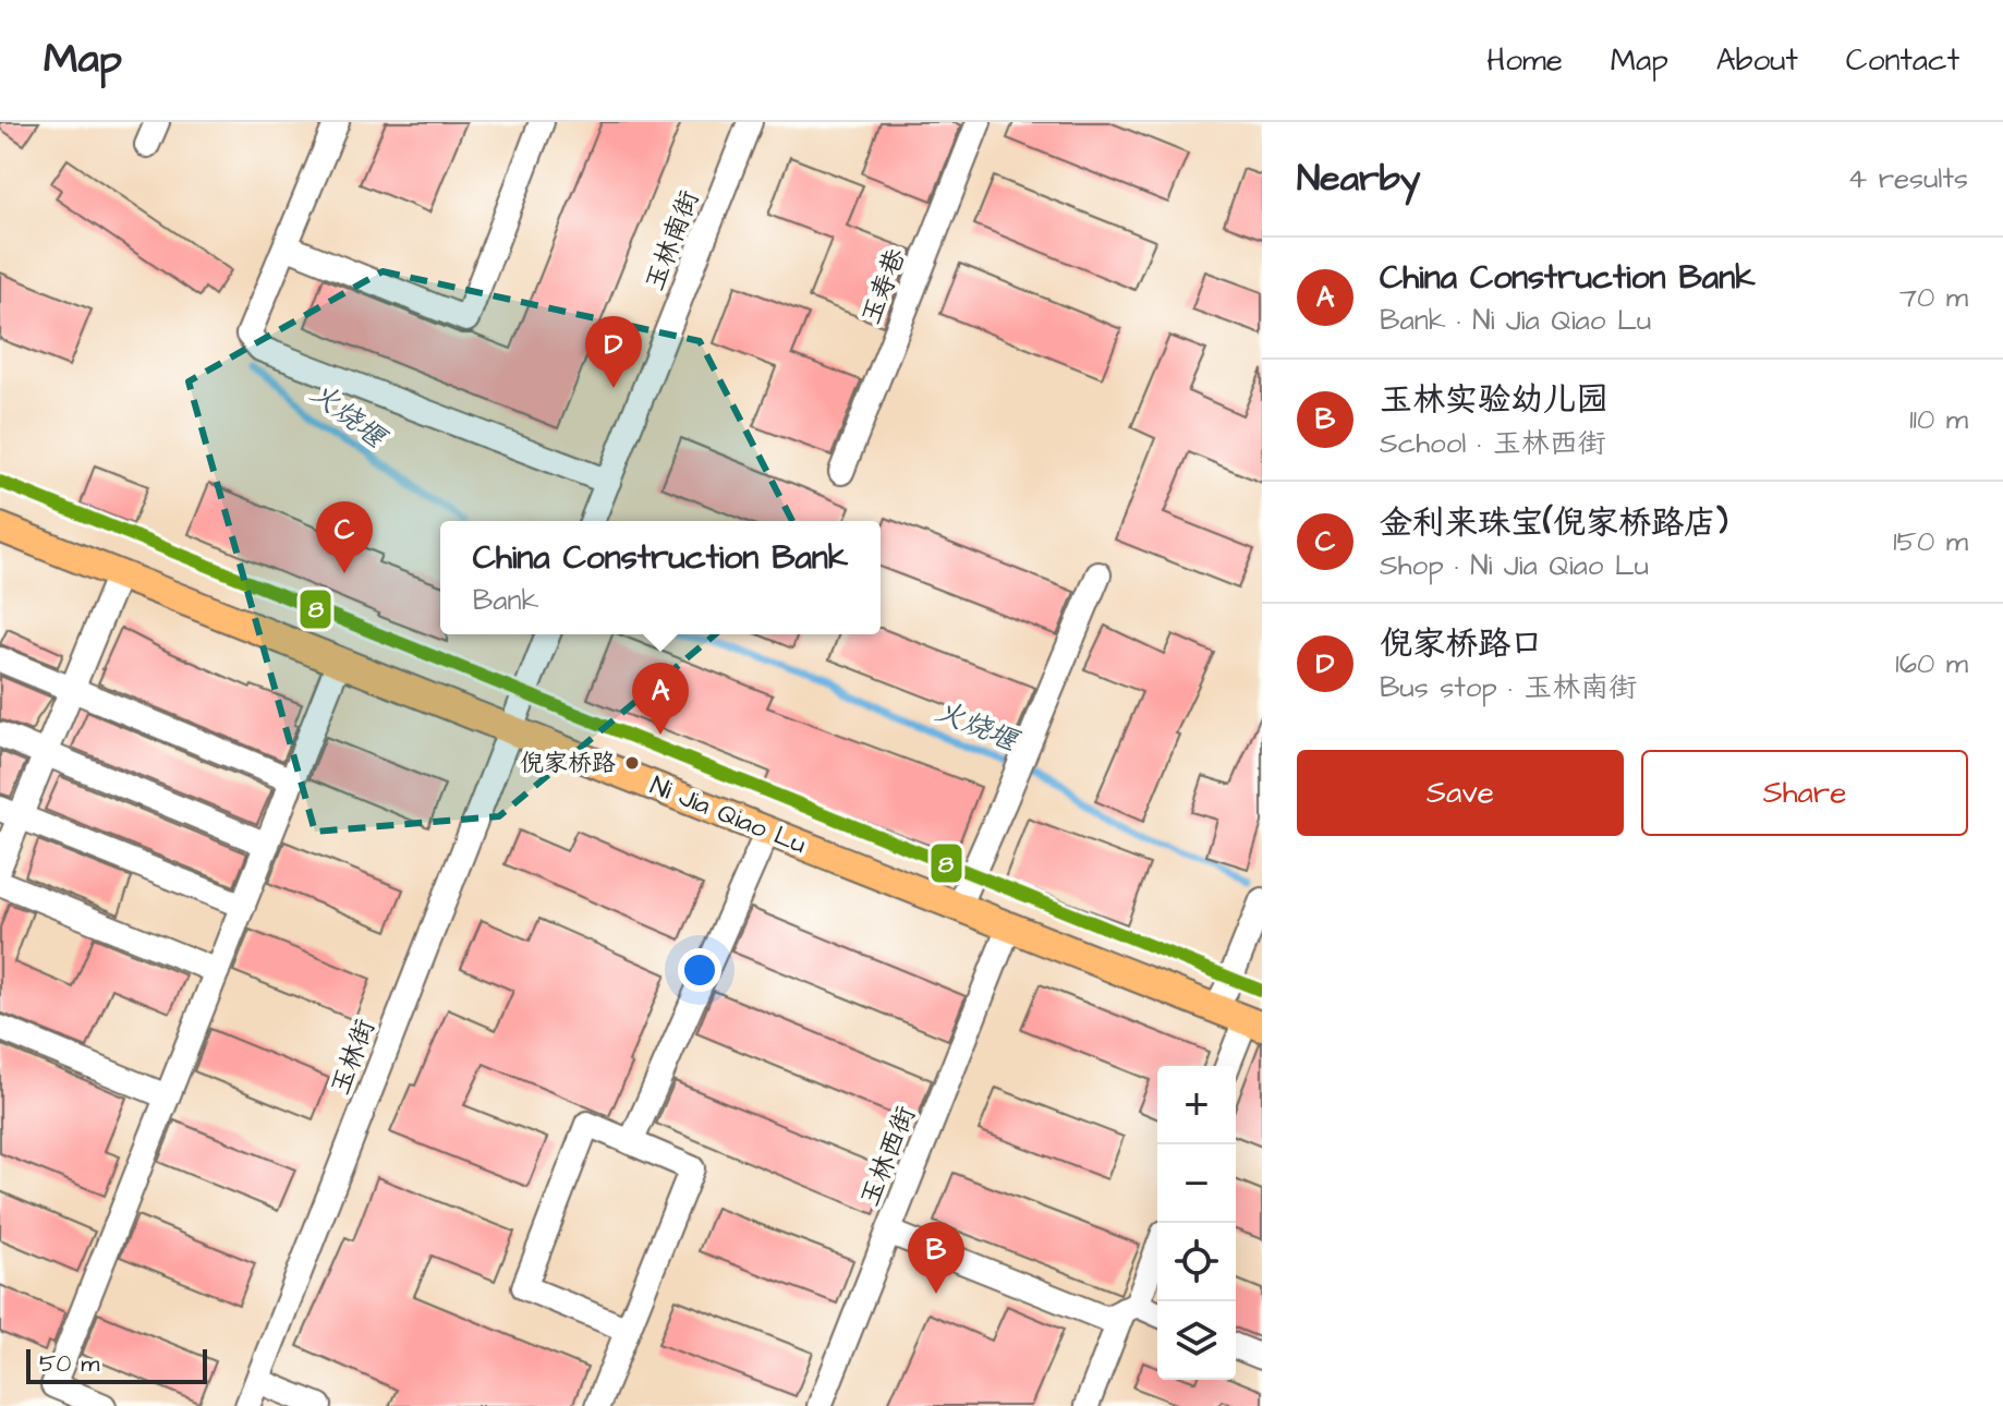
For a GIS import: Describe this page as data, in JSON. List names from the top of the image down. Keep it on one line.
{"streets":{"main road":["Ni Jia Qiao Lu"],"street":["玉林南街","玉寿巷","玉林街","玉林西街"]},"crossings":[["Ni Jia Qiao Lu","玉林街"],["Ni Jia Qiao Lu","玉林西街"]],"water":["火烧堰"],"places":["倪家桥路"],"lines":["transit line 8"],"scale_bar":"50 m","page":{"header":"Map","nav":["Home","Map","About","Contact"],"heading":["Nearby","4 results"],"list":[{"mark":"A","name":"China Construction Bank","note":"Bank · Ni Jia Qiao Lu","value":"70 m"},{"mark":"B","name":"玉林实验幼儿园","note":"School · 玉林西街","value":"110 m"},{"mark":"C","name":"金利来珠宝(倪家桥路店)","note":"Shop · Ni Jia Qiao Lu","value":"150 m"},{"mark":"D","name":"倪家桥路口","note":"Bus stop · 玉林南街","value":"160 m"}],"pins":["D","C","A","B"],"popup":["China Construction Bank","Bank"],"buttons":["Save","Share"],"map_buttons":["+","−"],"scale":"50 m"}}
